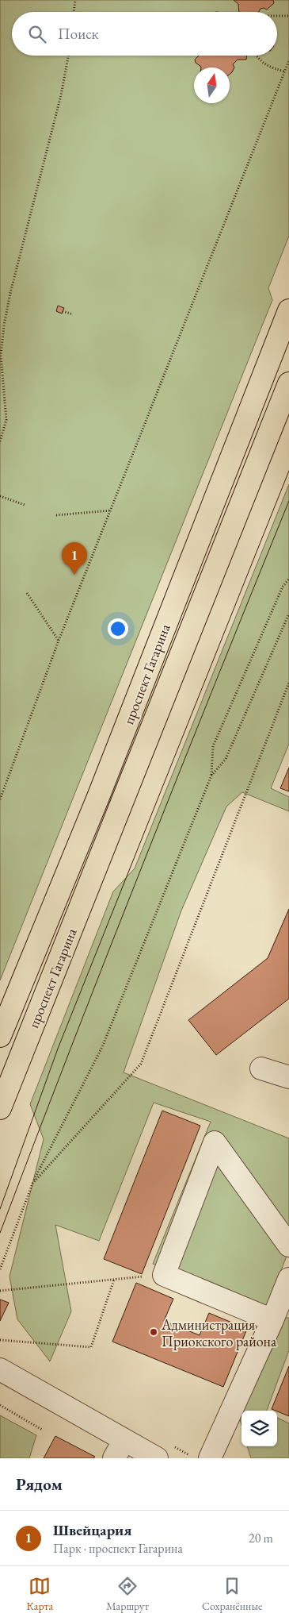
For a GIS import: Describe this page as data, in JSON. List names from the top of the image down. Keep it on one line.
{"streets":{"main road":["проспект Гагарина"]},"places":["Администрация Приокского района"],"north":"top","page":{"search":"Поиск","pins":"1","heading":"Рядом","list":[{"mark":"1","name":"Швейцария","note":"Парк · проспект Гагарина","value":"20 m"}],"nav":["Карта","Маршрут","Сохранённые"]}}
